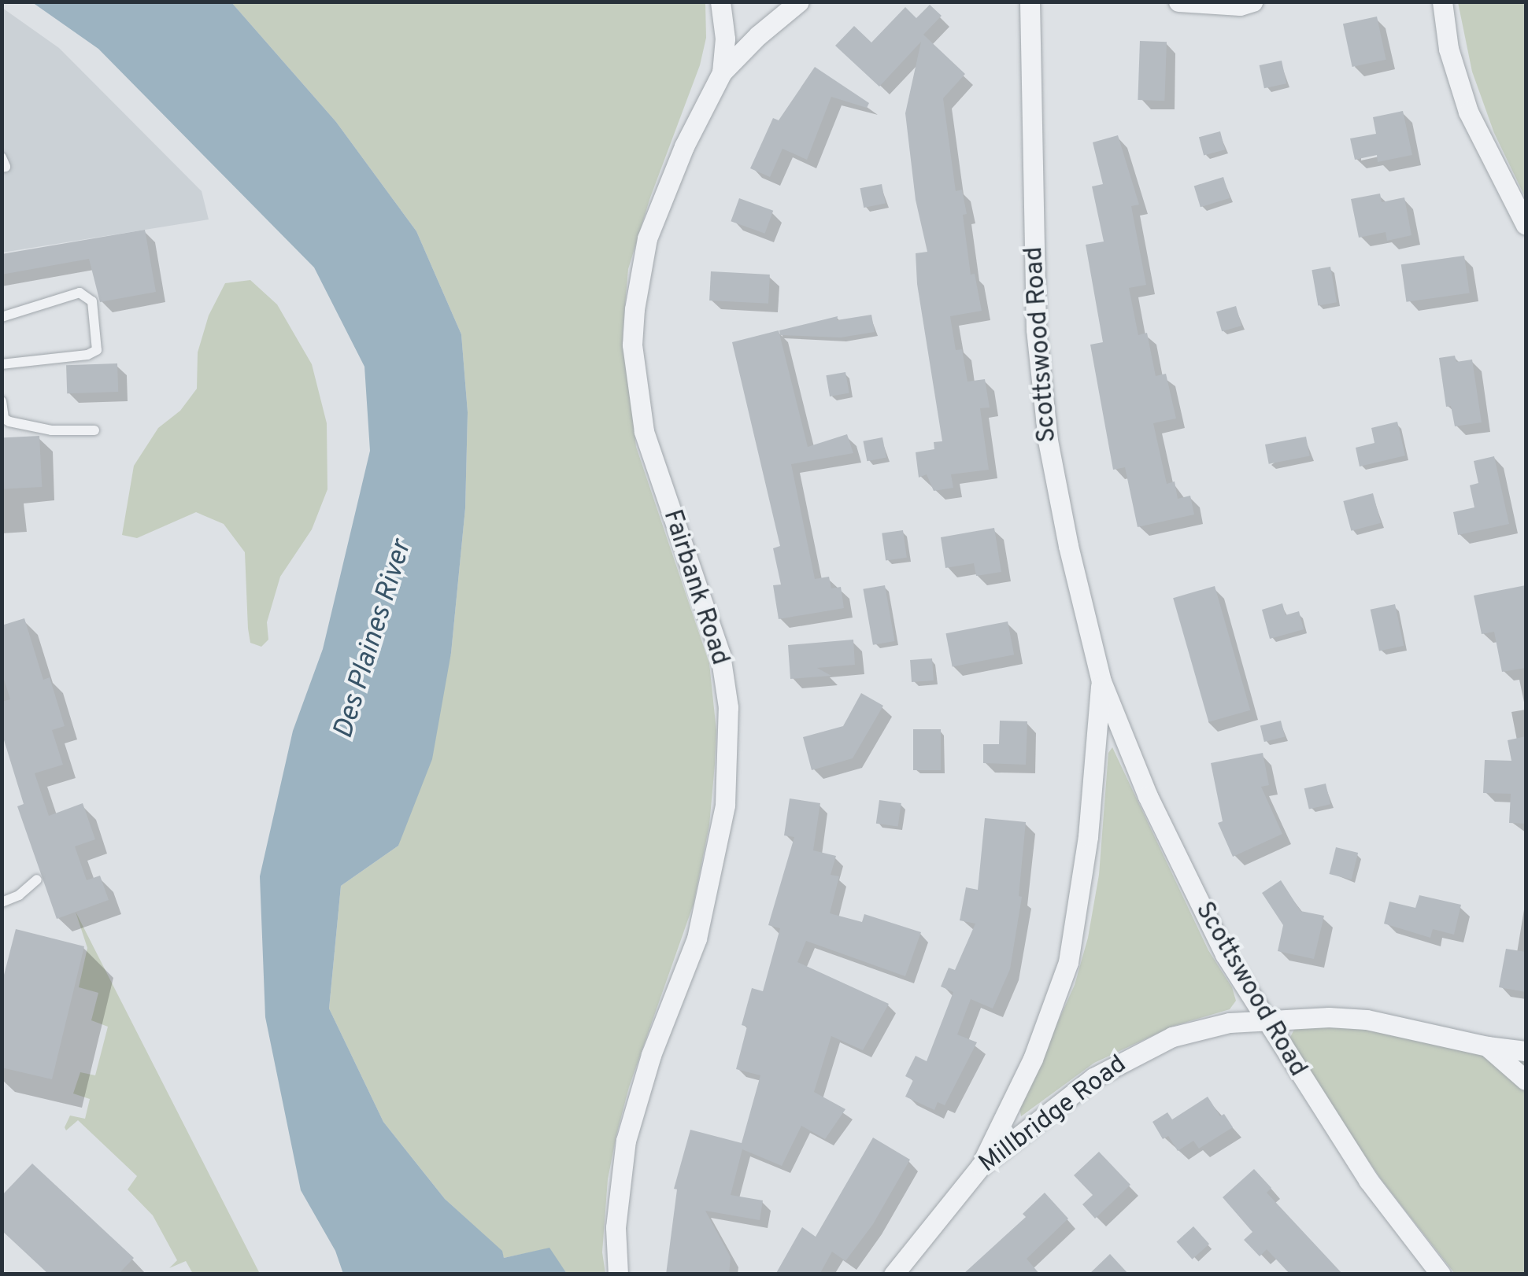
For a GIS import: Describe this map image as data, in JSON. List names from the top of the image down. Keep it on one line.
{"streets":{"street":["Scottswood Road","Fairbank Road","Millbridge Road"]},"crossings":[["Scottswood Road","Millbridge Road"]],"water":["Des Plaines River"]}
